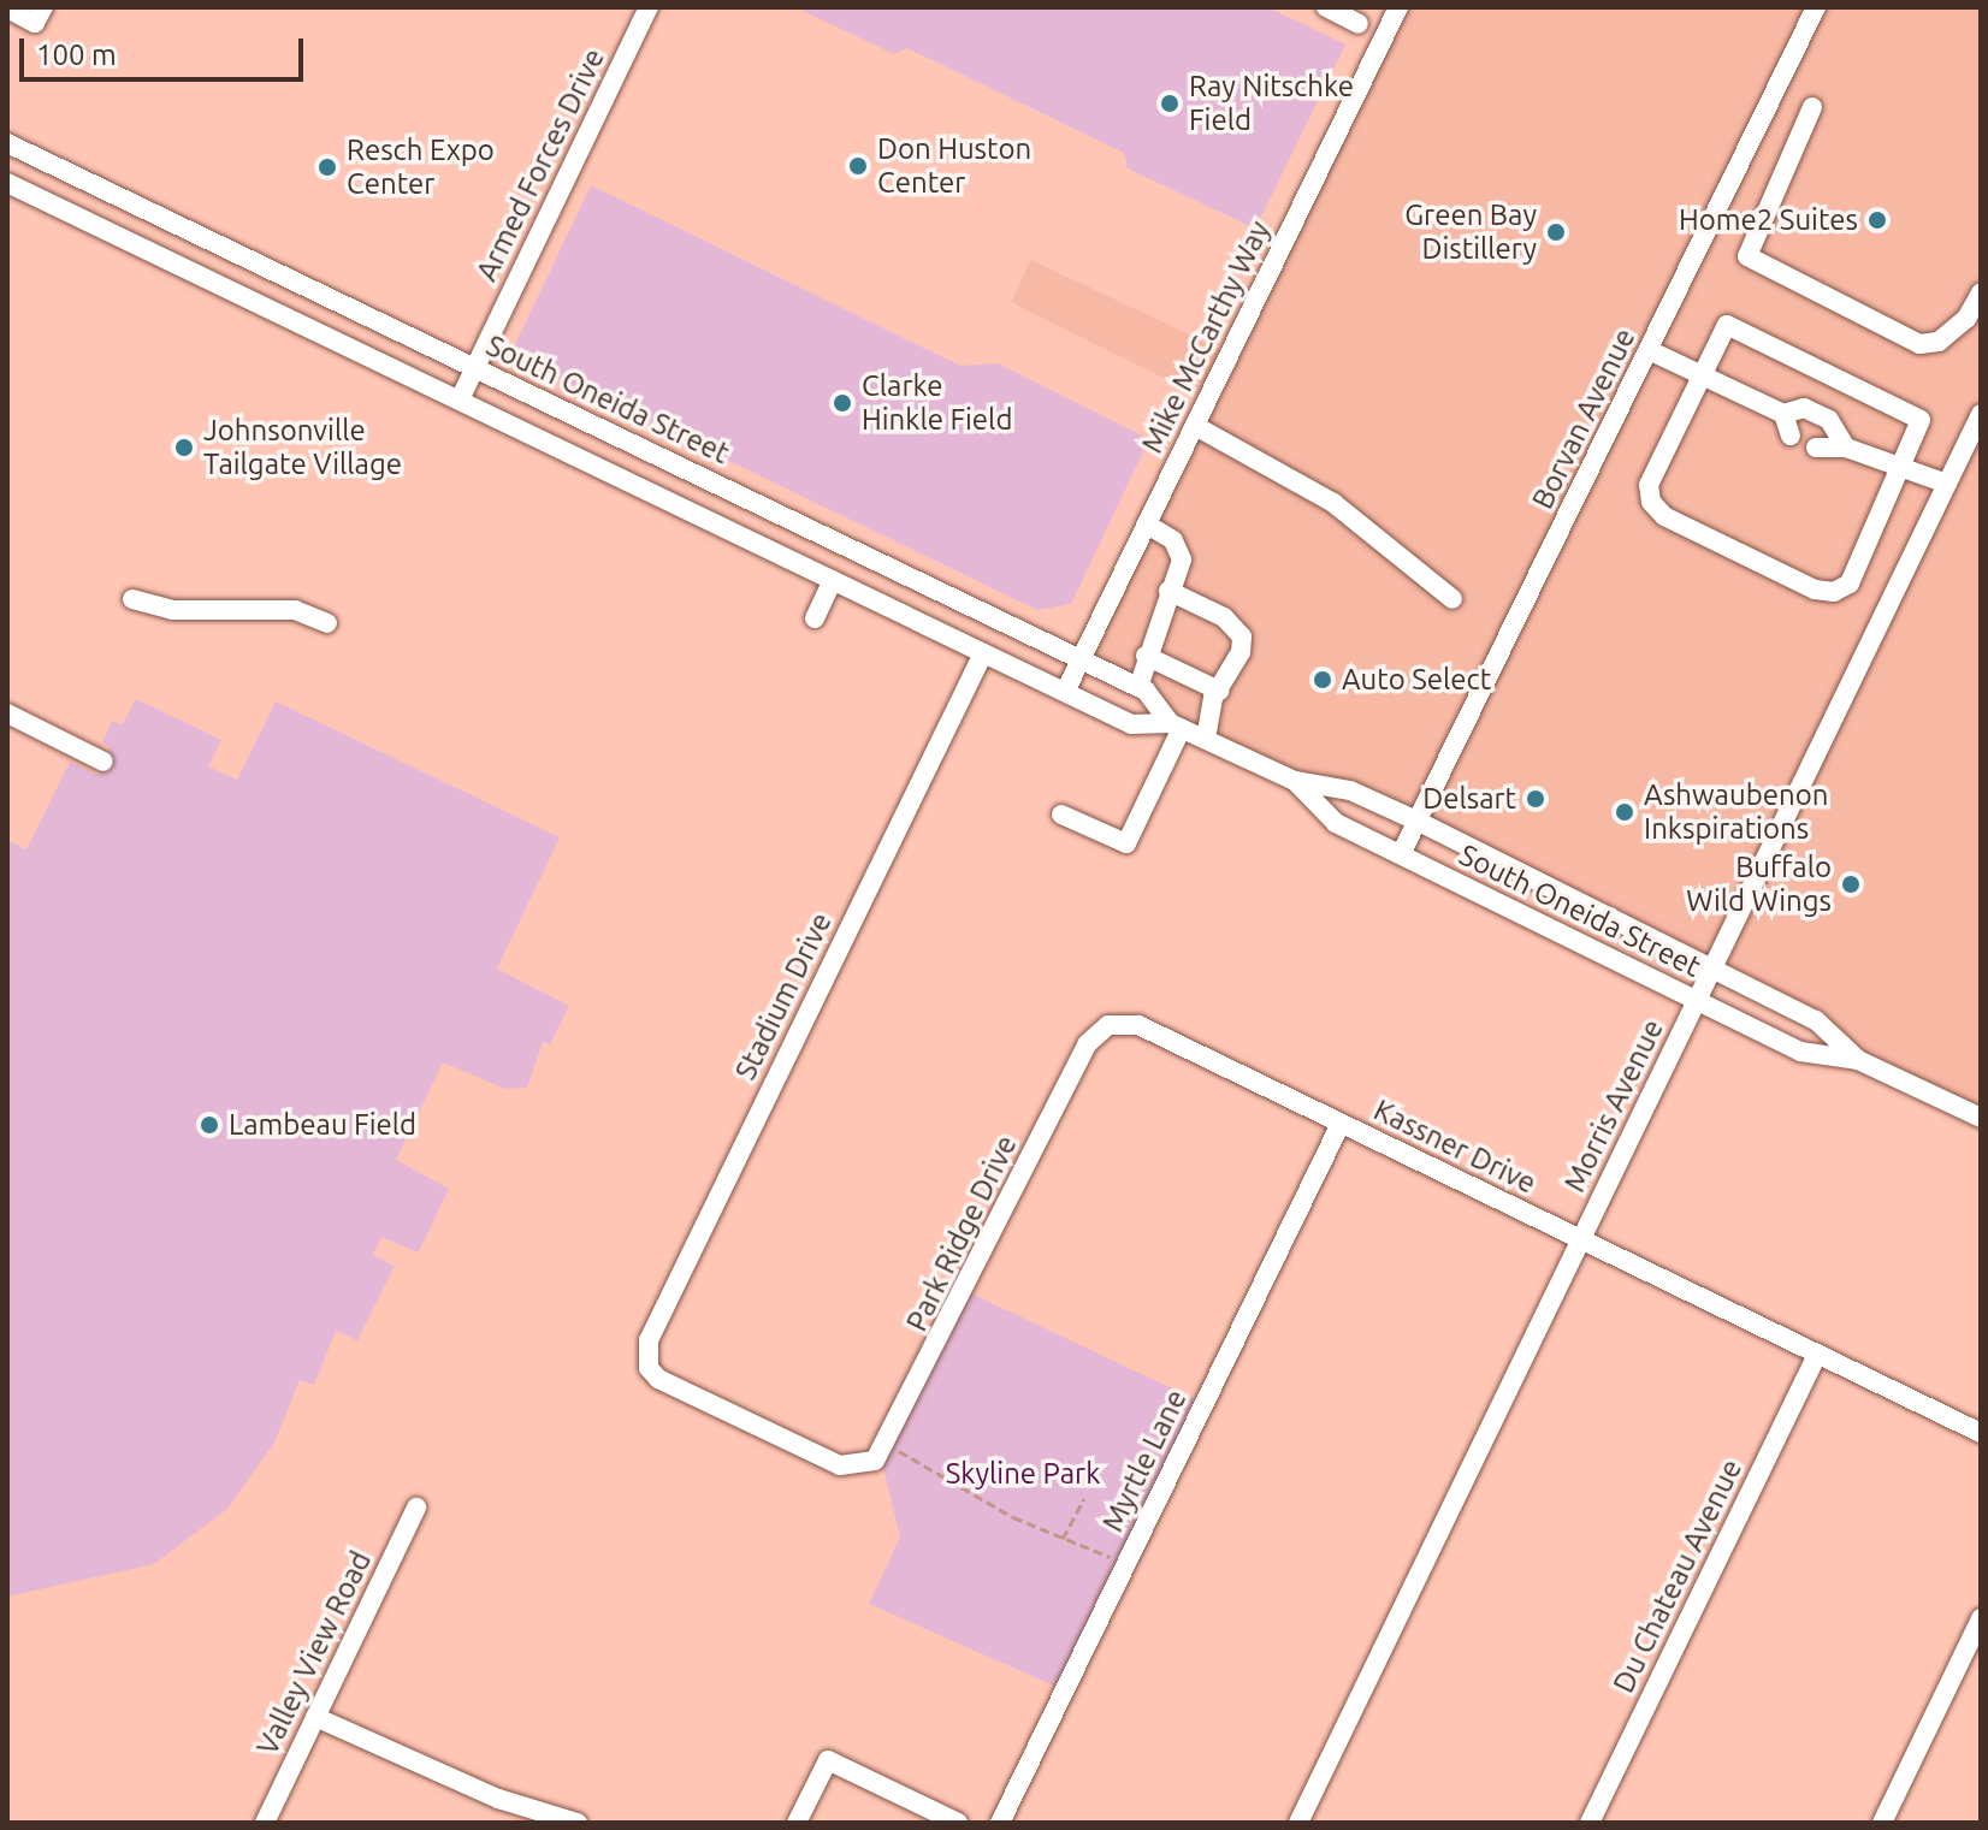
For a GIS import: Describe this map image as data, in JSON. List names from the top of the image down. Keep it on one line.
{"streets":{"street":["Armed Forces Drive","Mike McCarthy Way","South Oneida Street","Borvan Avenue","Stadium Drive","Morris Avenue","Kassner Drive","Park Ridge Drive","Myrtle Lane","Du Chateau Avenue","Valley View Road"]},"crossings":[["Armed Forces Drive","South Oneida Street"],["Mike McCarthy Way","South Oneida Street"],["South Oneida Street","Borvan Avenue"],["South Oneida Street","Stadium Drive"],["South Oneida Street","Morris Avenue"],["Stadium Drive","Park Ridge Drive"],["Morris Avenue","Kassner Drive"],["Kassner Drive","Park Ridge Drive"],["Kassner Drive","Myrtle Lane"],["Kassner Drive","Du Chateau Avenue"]],"parks":["Skyline Park"],"places":["Ray Nitschke Field","Don Huston Center","Resch Expo Center","Home2 Suites","Green Bay Distillery","Clarke Hinkle Field","Johnsonville Tailgate Village","Auto Select","Delsart","Ashwaubenon Inkspirations","Buffalo Wild Wings","Lambeau Field"],"scale_bar":"100 m"}
